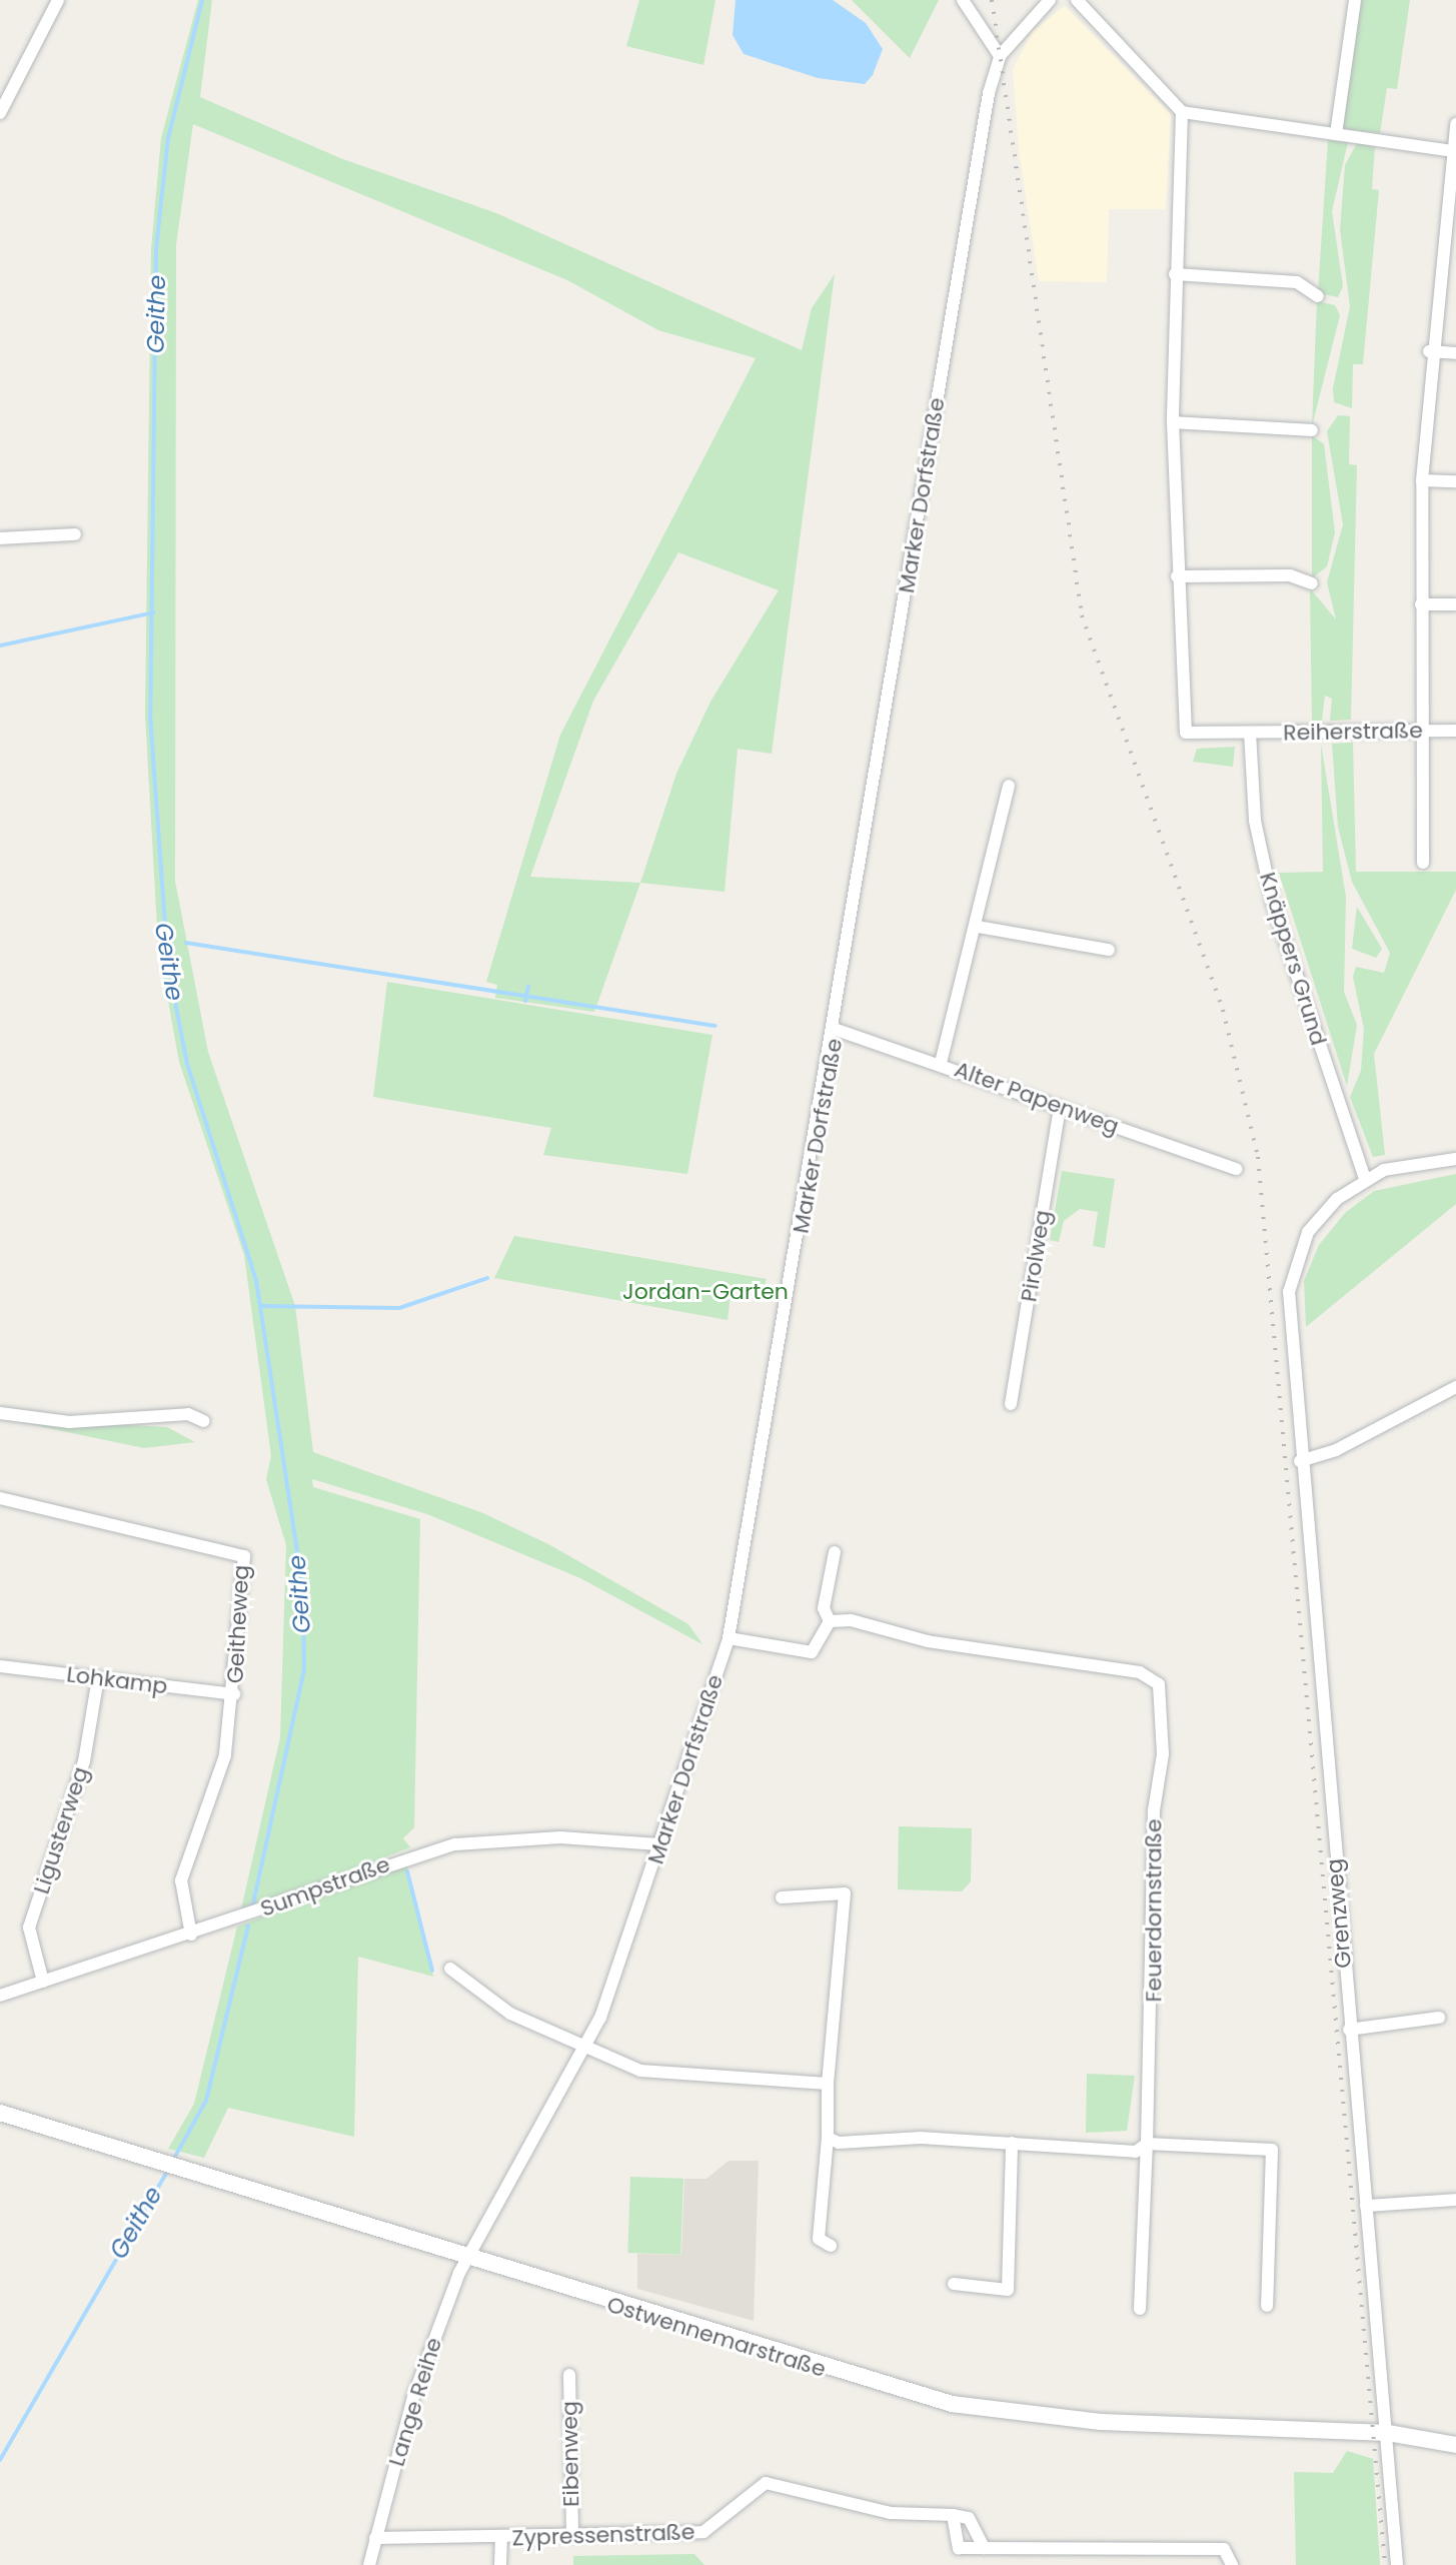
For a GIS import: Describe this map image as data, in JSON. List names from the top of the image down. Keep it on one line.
{"streets":{"street":["Marker Dorfstraße","Reiherstraße","Knäppers Grund","Alter Papenweg","Pirolweg","Geitheweg","Lohkamp","Ligusterweg","Sumpstraße","Feuerdornstraße","Grenzweg","Ostwennemarstraße","Lange Reihe","Eibenweg","Zypressenstraße"]},"crossings":[["Marker Dorfstraße","Alter Papenweg"],["Marker Dorfstraße","Sumpstraße"],["Marker Dorfstraße","Ostwennemarstraße"],["Marker Dorfstraße","Lange Reihe"],["Reiherstraße","Knäppers Grund"],["Knäppers Grund","Grenzweg"],["Alter Papenweg","Pirolweg"],["Geitheweg","Lohkamp"],["Geitheweg","Sumpstraße"],["Lohkamp","Ligusterweg"],["Ligusterweg","Sumpstraße"],["Grenzweg","Ostwennemarstraße"],["Ostwennemarstraße","Lange Reihe"],["Lange Reihe","Zypressenstraße"],["Eibenweg","Zypressenstraße"]],"water":["Geithe"],"parks":["Jordan-Garten"]}
